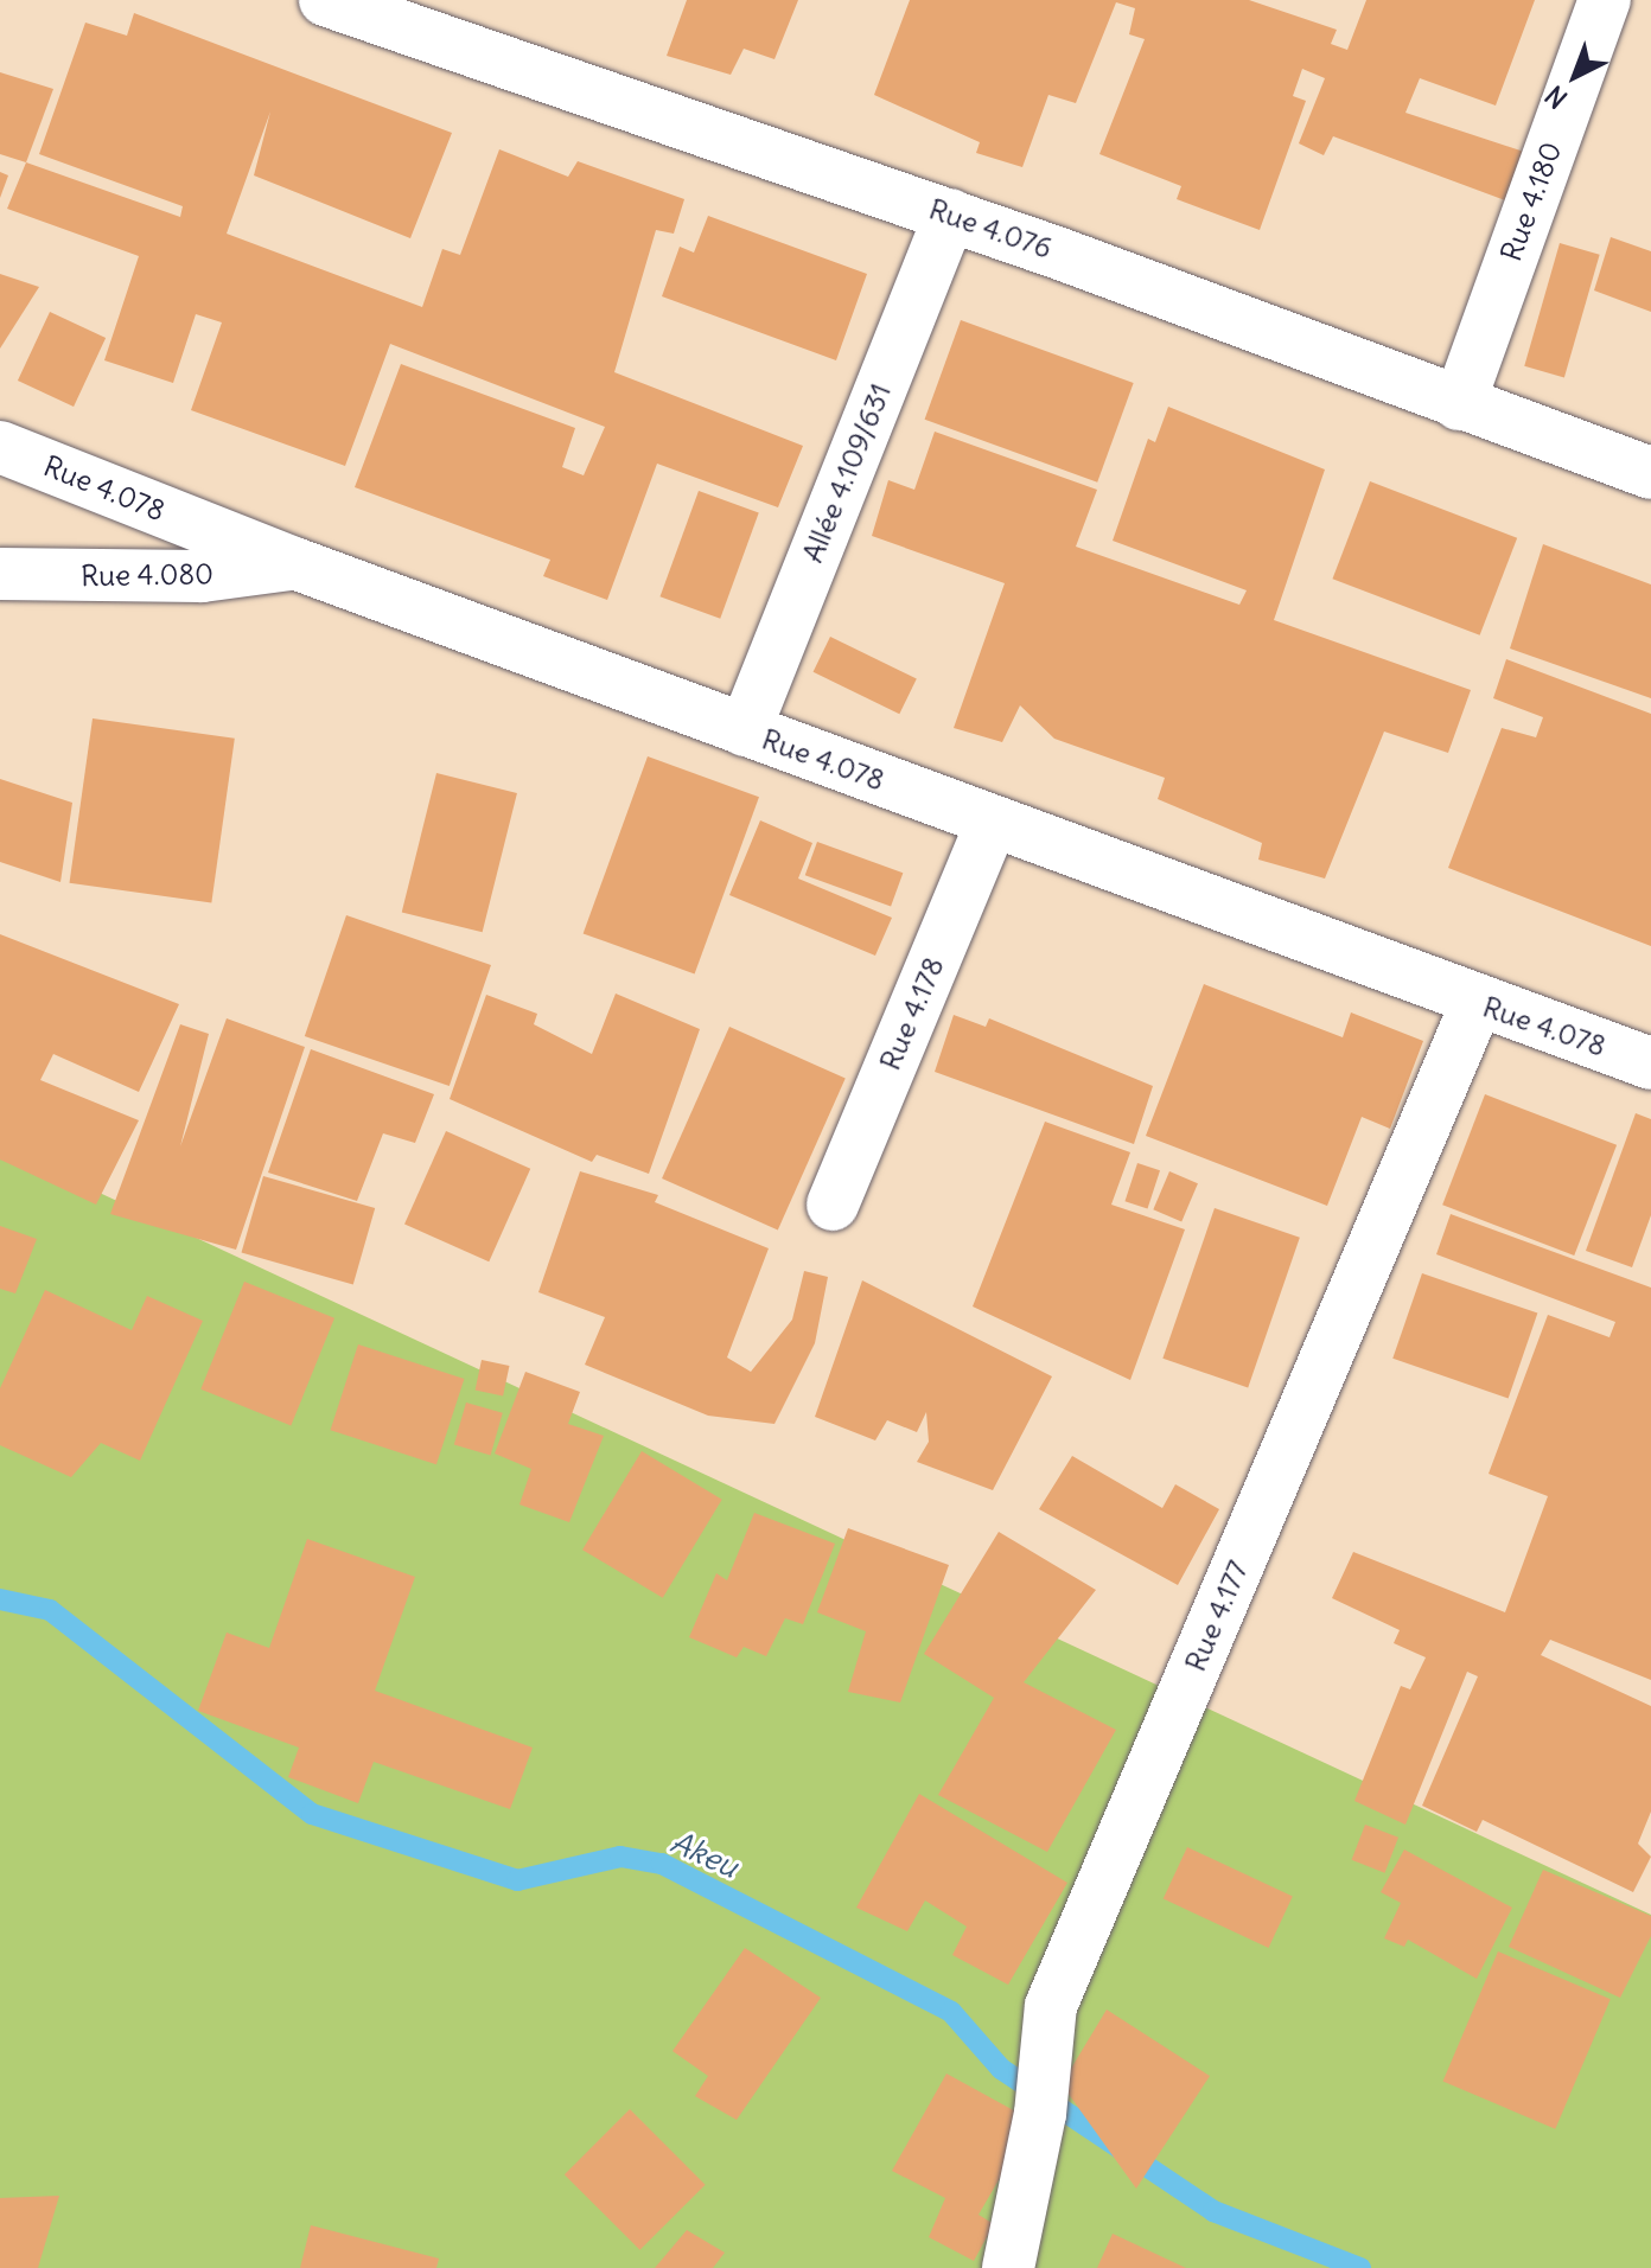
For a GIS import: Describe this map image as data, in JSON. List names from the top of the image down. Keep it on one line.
{"streets":{"street":["Rue 4.180","Rue 4.076","Allée 4.109/631","Rue 4.078","Rue 4.080","Rue 4.178","Rue 4.177"]},"crossings":[["Rue 4.180","Rue 4.076"],["Rue 4.076","Allée 4.109/631"],["Allée 4.109/631","Rue 4.078"],["Rue 4.078","Rue 4.080"],["Rue 4.078","Rue 4.178"],["Rue 4.078","Rue 4.177"]],"water":["Akeu"],"north":"bottom left"}
